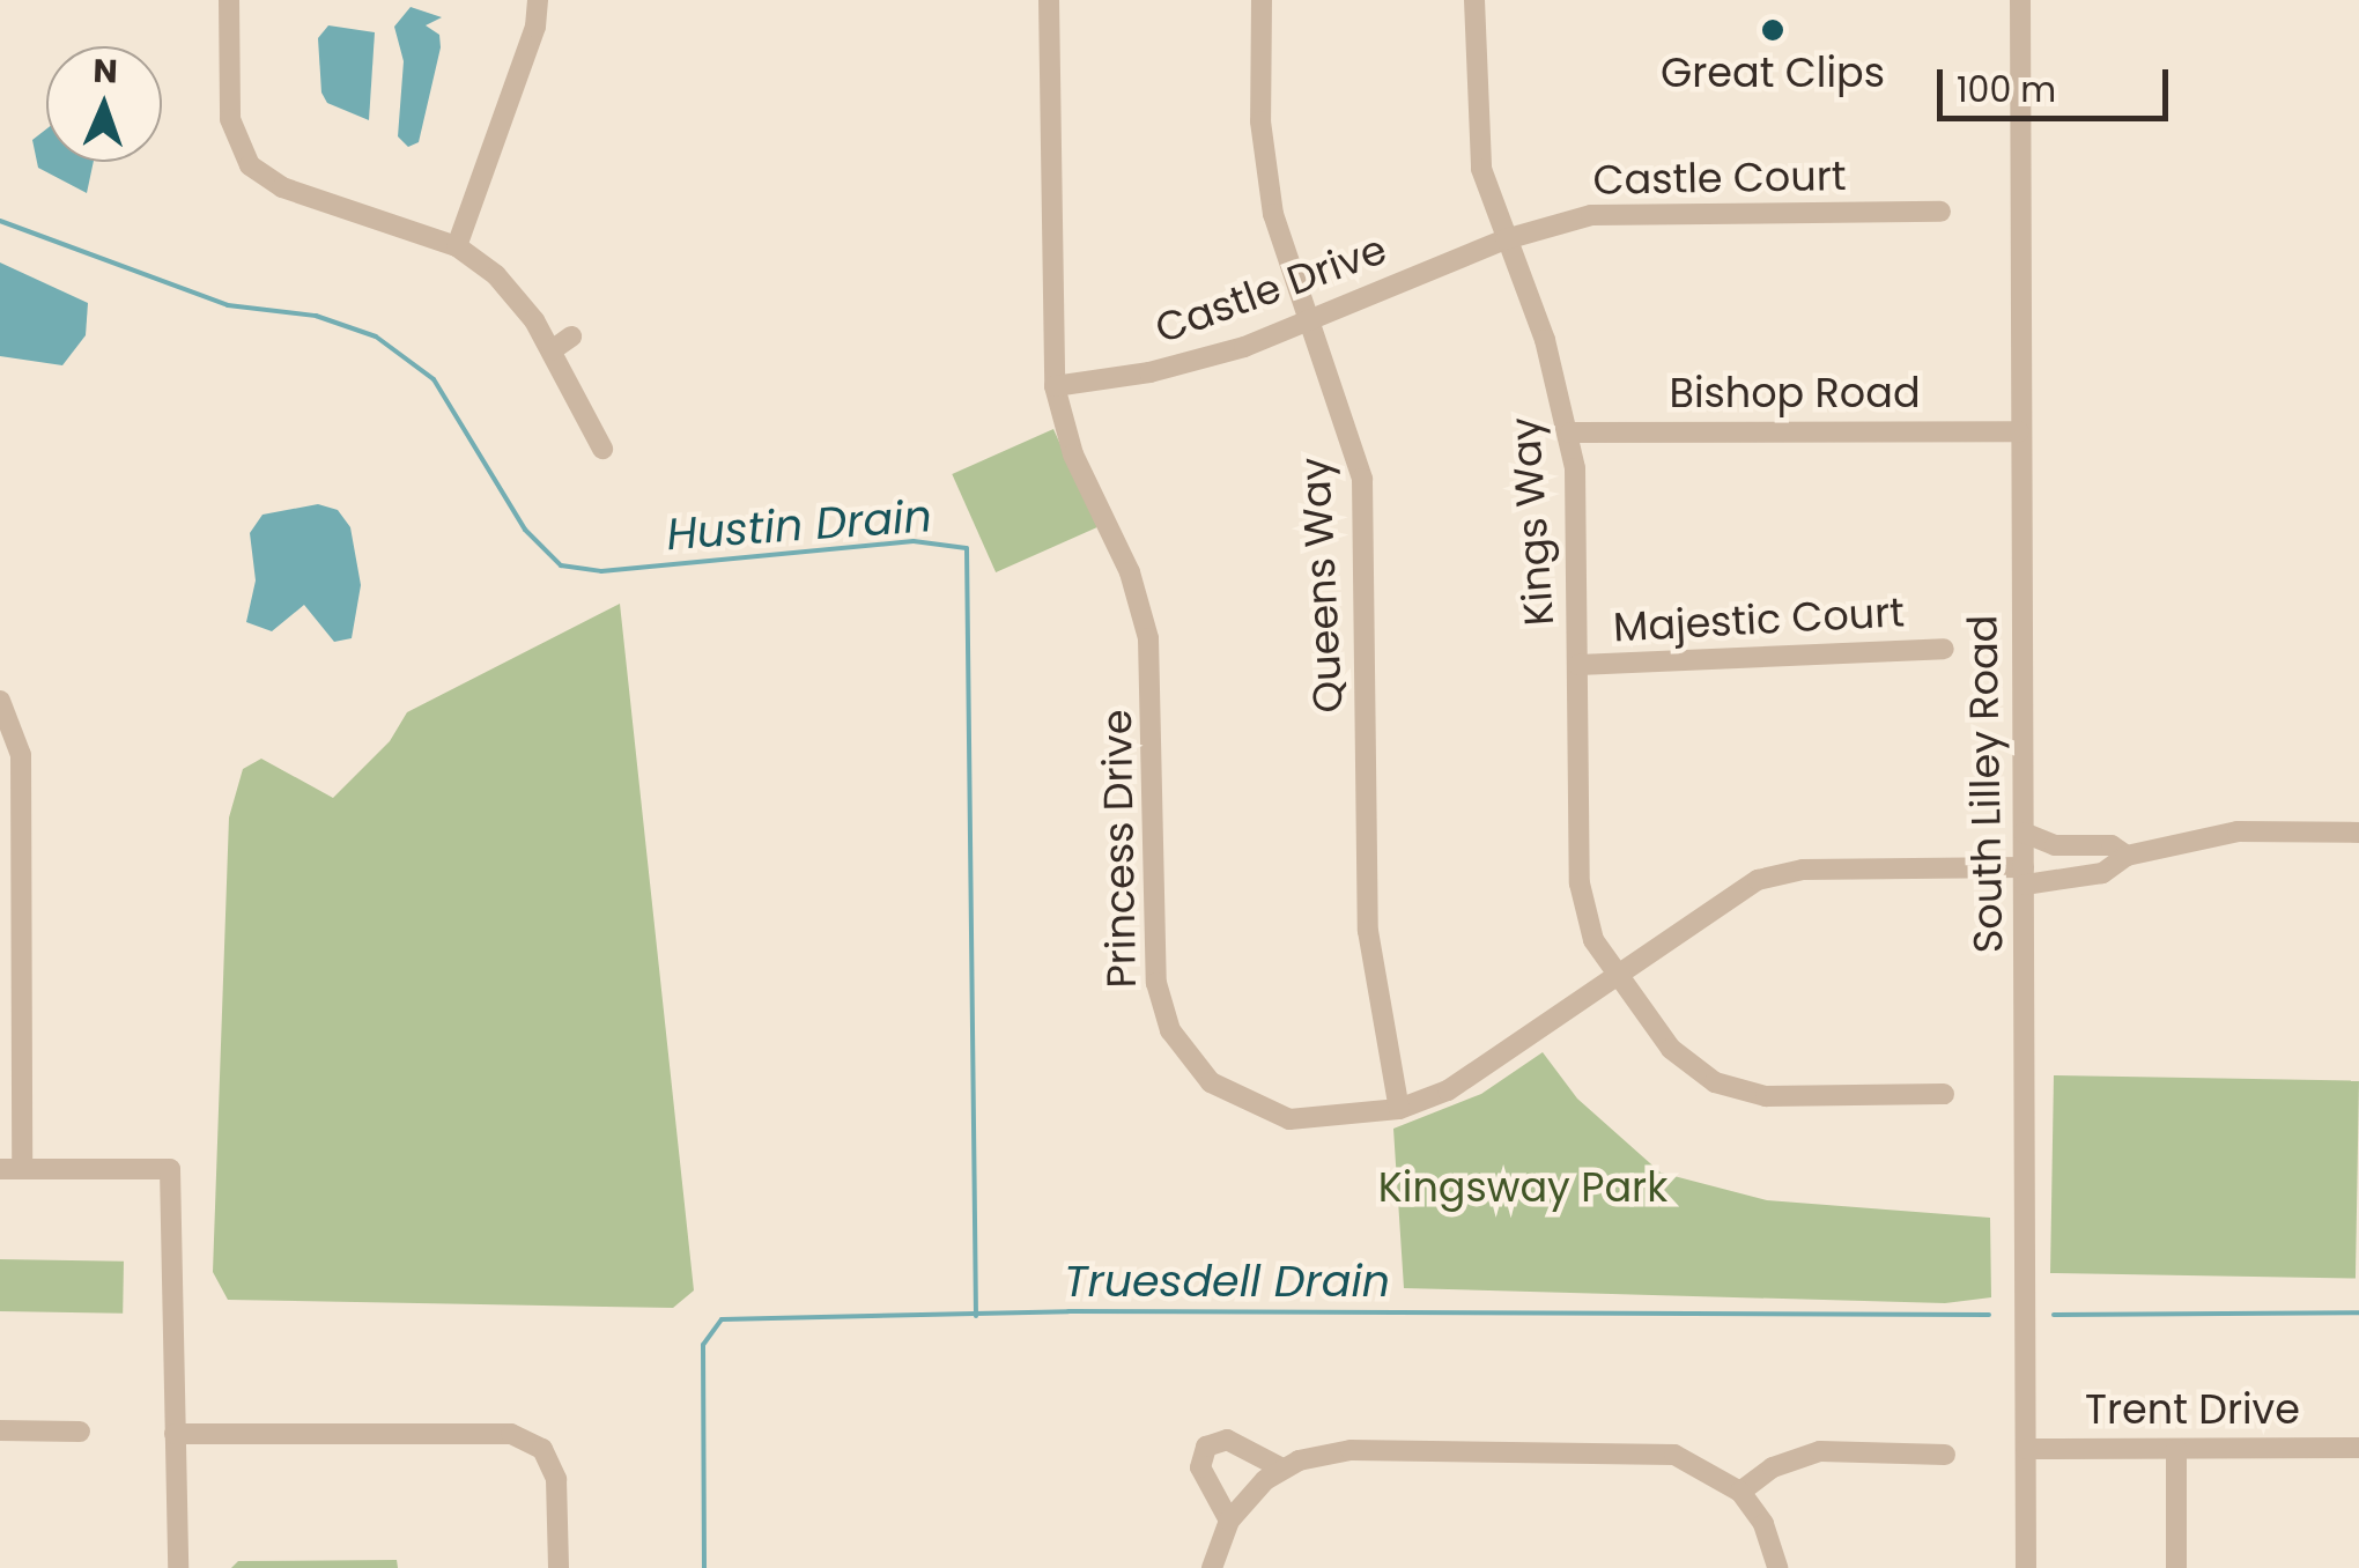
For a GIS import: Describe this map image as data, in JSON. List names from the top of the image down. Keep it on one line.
{"streets":{"street":["Castle Court","Castle Drive","Bishop Road","Kings Way","Queens Way","Majestic Court","South Lilley Road","Princess Drive","Trent Drive"]},"crossings":[["Castle Court","Castle Drive"],["Castle Court","Kings Way"],["Castle Drive","Kings Way"],["Castle Drive","Queens Way"],["Castle Drive","Princess Drive"],["Bishop Road","Kings Way"],["Bishop Road","South Lilley Road"],["Kings Way","Majestic Court"],["Kings Way","Princess Drive"],["Queens Way","Princess Drive"],["South Lilley Road","Princess Drive"],["South Lilley Road","Trent Drive"]],"water":["Hustin Drain","Truesdell Drain"],"parks":["Kingsway Park"],"places":["Great Clips"],"scale_bar":"100 m","north":"top"}
